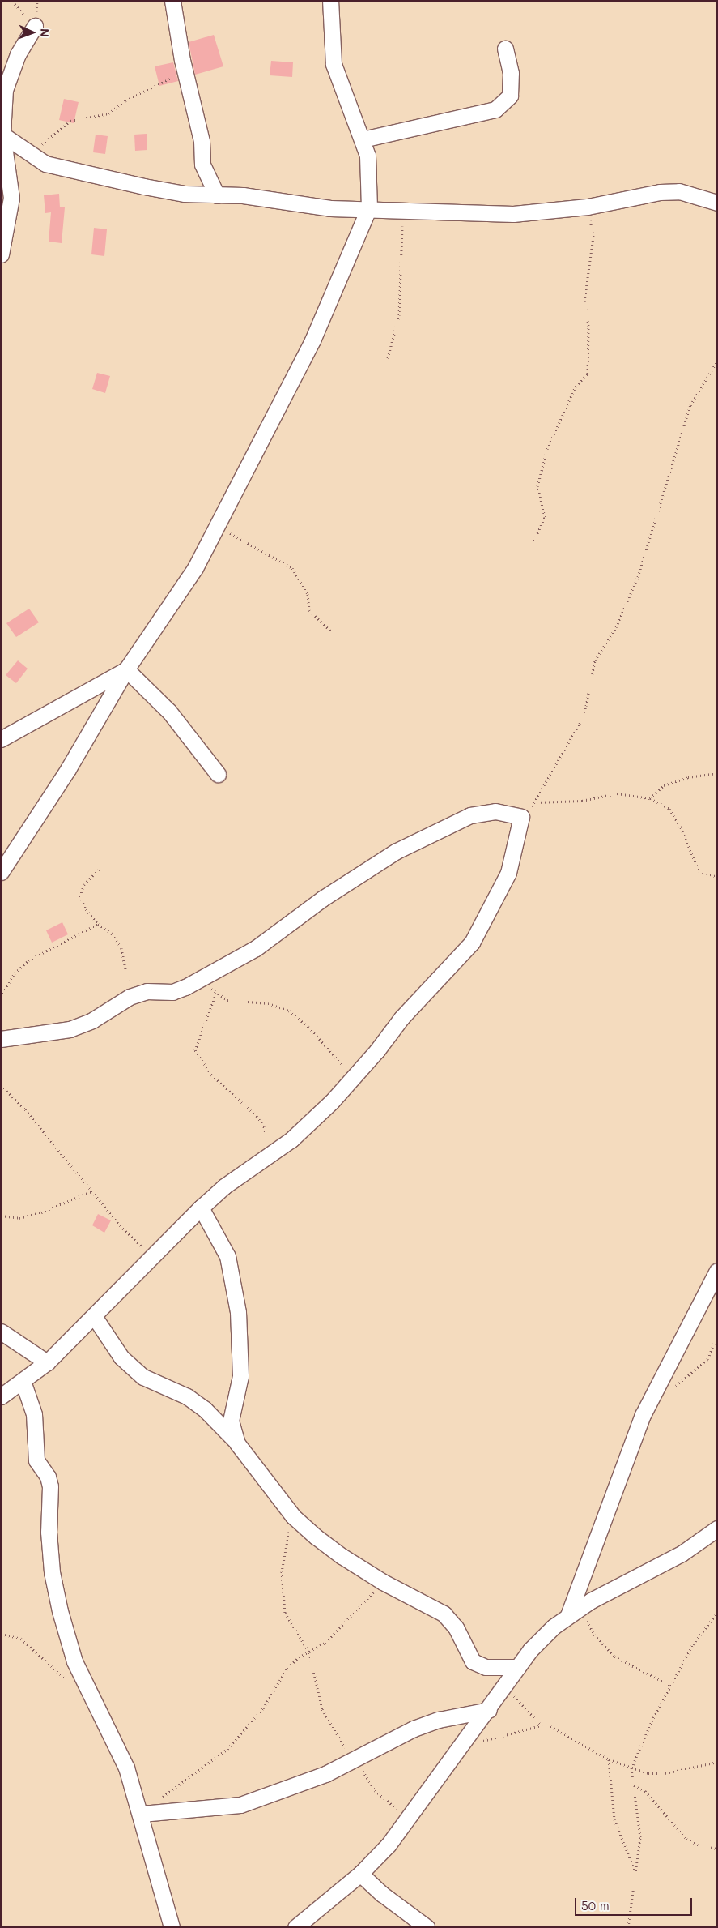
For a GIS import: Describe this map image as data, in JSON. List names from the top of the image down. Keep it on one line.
{"scale_bar":"50 m","north":"right"}
